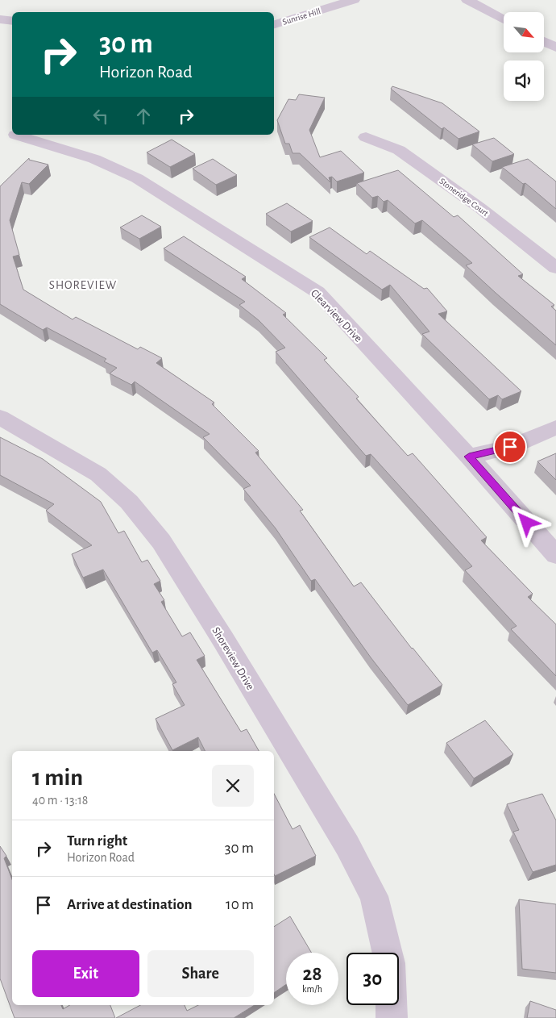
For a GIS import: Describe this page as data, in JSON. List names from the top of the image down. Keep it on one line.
{"streets":{"street":["Sunrise Hill","Stoneridge Court","Clearview Drive","Shoreview Drive"]},"districts":["SHOREVIEW"],"north":"bottom right","page":{"turn":["30 m","Horizon Road"],"heading":["1 min","40 m · 13:18"],"list":[{"name":"Turn right","note":"Horizon Road","value":"30 m"},{"name":"Arrive at destination","value":"10 m"}],"buttons":["Exit","Share"],"speed":"28 km/h","limit":"30"}}
